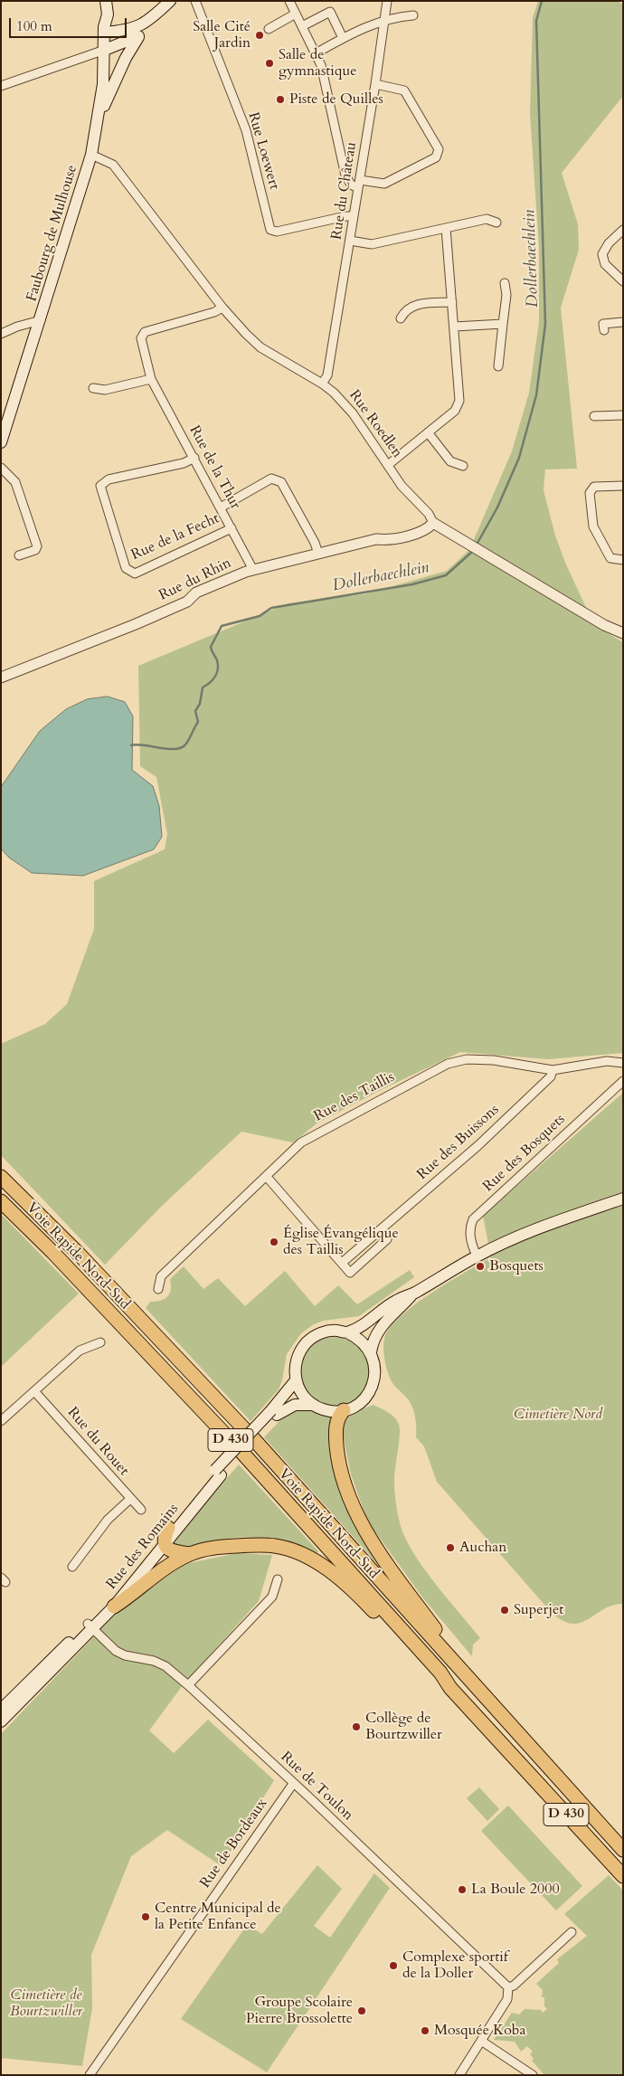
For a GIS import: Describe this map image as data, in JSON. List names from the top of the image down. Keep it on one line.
{"streets":{"highway":["Voie Rapide Nord-Sud","D 430"],"main road":["Faubourg de Mulhouse","Rue des Romains"],"street":["Rue Loewert","Rue du Château","Rue Roedlen","Rue de la Thur","Rue de la Fecht","Rue du Rhin","Rue des Taillis","Rue des Buissons","Rue des Bosquets","Rue du Rouet","Rue de Toulon","Rue de Bordeaux"]},"crossings":[["Rue Loewert","Rue du Château"],["Rue du Château","Rue Roedlen"],["Faubourg de Mulhouse","Rue Roedlen"],["Rue Roedlen","Rue de la Thur"],["Rue Roedlen","Rue du Rhin"],["Rue de la Thur","Rue de la Fecht"],["Rue de la Thur","Rue du Rhin"],["Rue des Taillis","Rue des Buissons"],["Rue des Romains","Rue de Toulon"],["Rue de Toulon","Rue de Bordeaux"]],"water":["Dollerbaechlein"],"parks":["Cimetière Nord","Cimetière de Bourtzwiller"],"places":["Salle Cité Jardin","Salle de gymnastique","Piste de Quilles","Église Évangélique des Taillis","Bosquets","Auchan","Superjet","Collège de Bourtzwiller","La Boule 2000","Centre Municipal de la Petite Enfance","Complexe sportif de la Doller","Groupe Scolaire Pierre Brossolette","Mosquée Koba"],"scale_bar":"100 m"}
